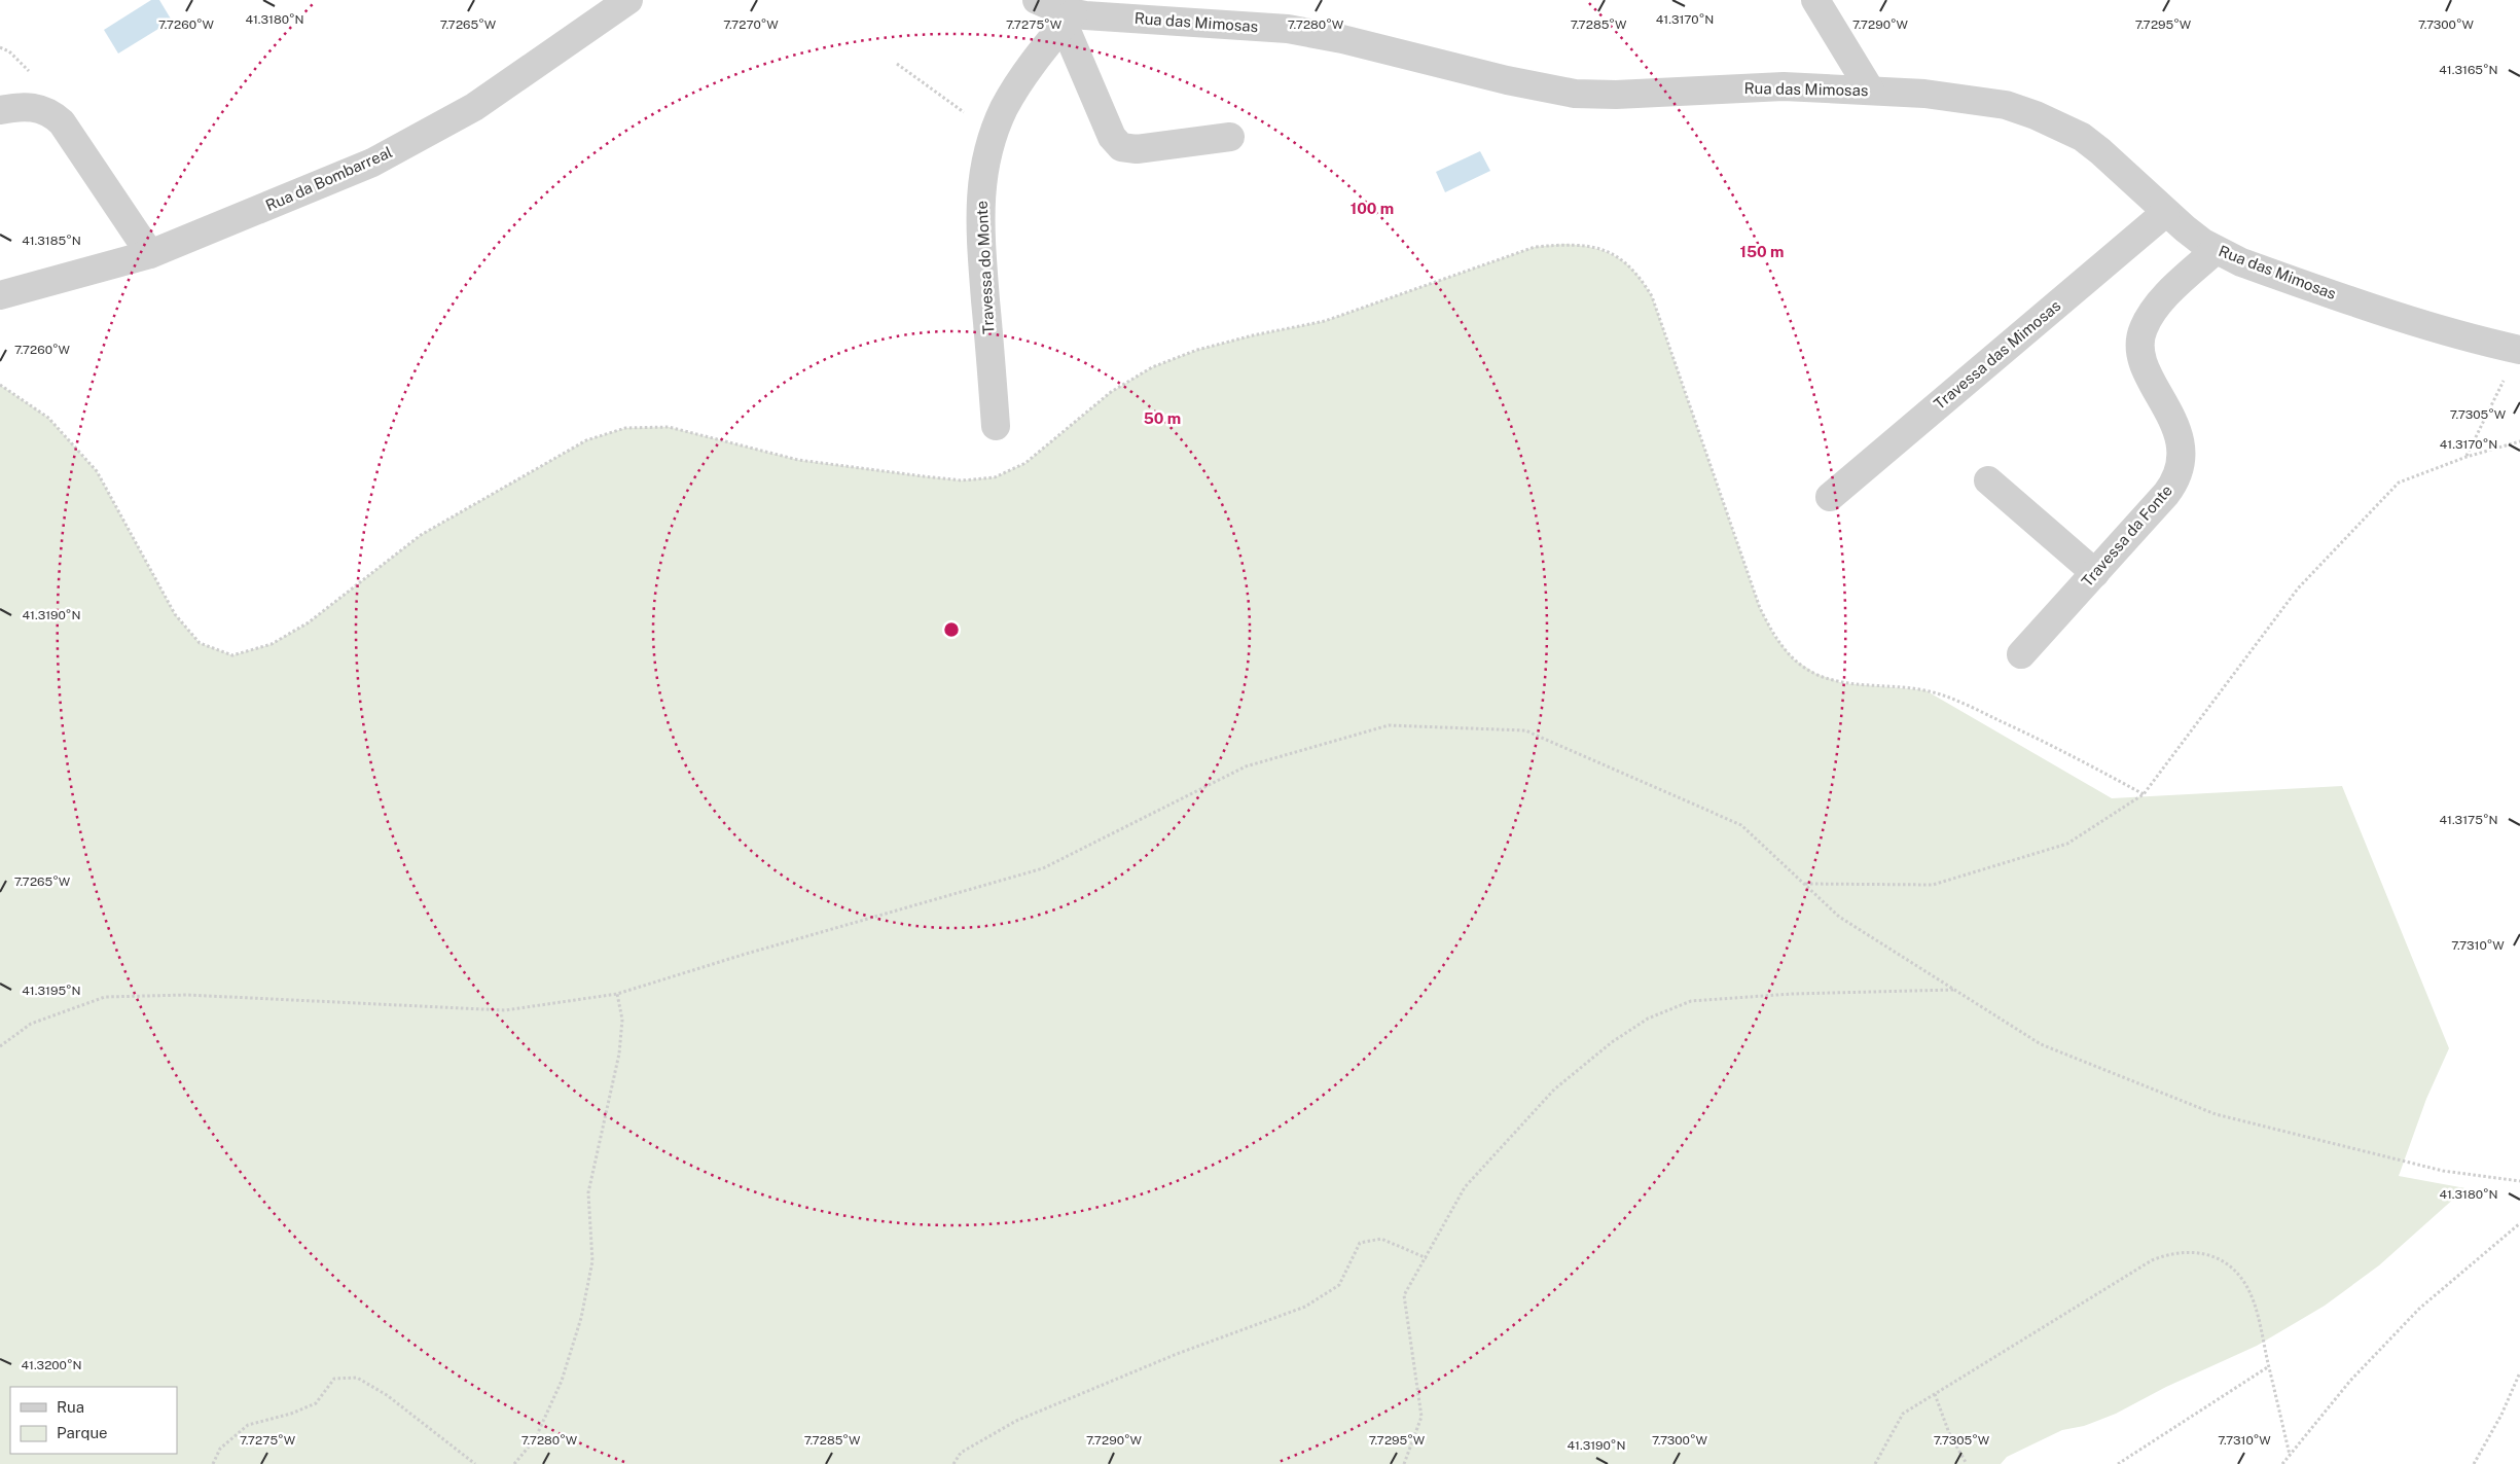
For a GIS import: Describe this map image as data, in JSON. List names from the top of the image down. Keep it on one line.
{"streets":{"street":["Rua das Mimosas","Rua da Bombarreal","Travessa do Monte","Travessa das Mimosas","Travessa da Fonte"]},"crossings":[["Rua das Mimosas","Travessa do Monte"],["Rua das Mimosas","Travessa das Mimosas"],["Rua das Mimosas","Travessa da Fonte"]],"legend":["Rua","Parque"],"coordinates":["41.3180°N","41.3170°N","7.7260°W","7.7265°W","7.7270°W","7.7275°W","7.7280°W","7.7285°W","7.7290°W","7.7295°W","7.7300°W","41.3165°N","41.3185°N","7.7305°W","41.3190°N","41.3175°N","7.7310°W","41.3195°N","41.3200°N"],"rings":["100 m","150 m","50 m"]}
